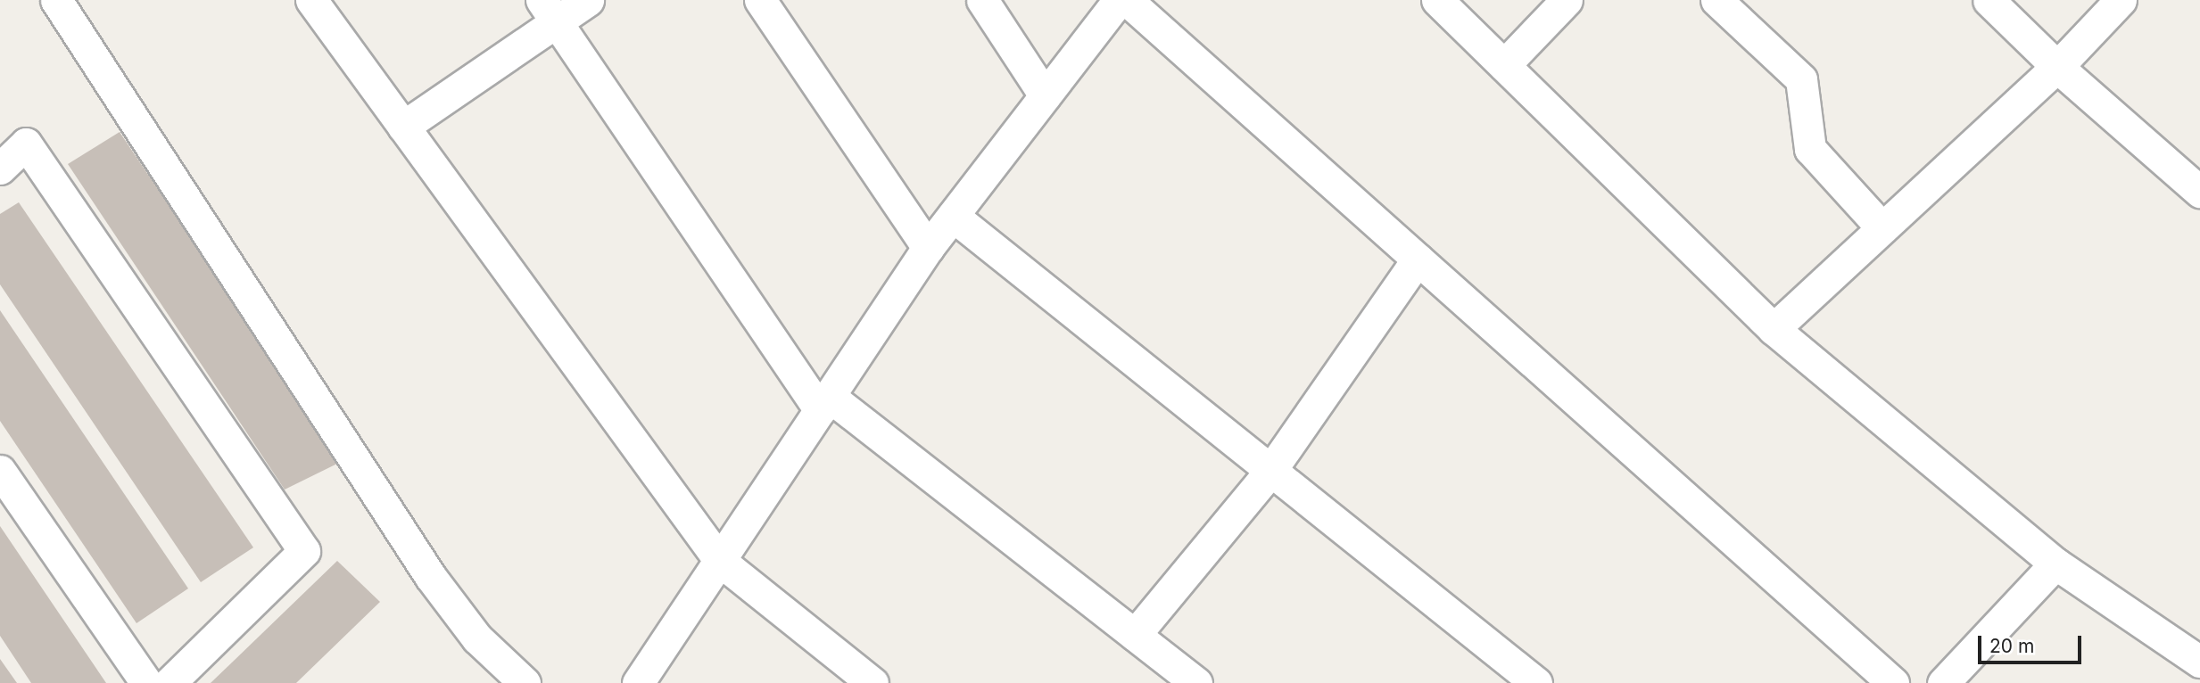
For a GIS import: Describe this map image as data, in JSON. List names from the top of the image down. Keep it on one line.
{"scale_bar":"20 m"}
